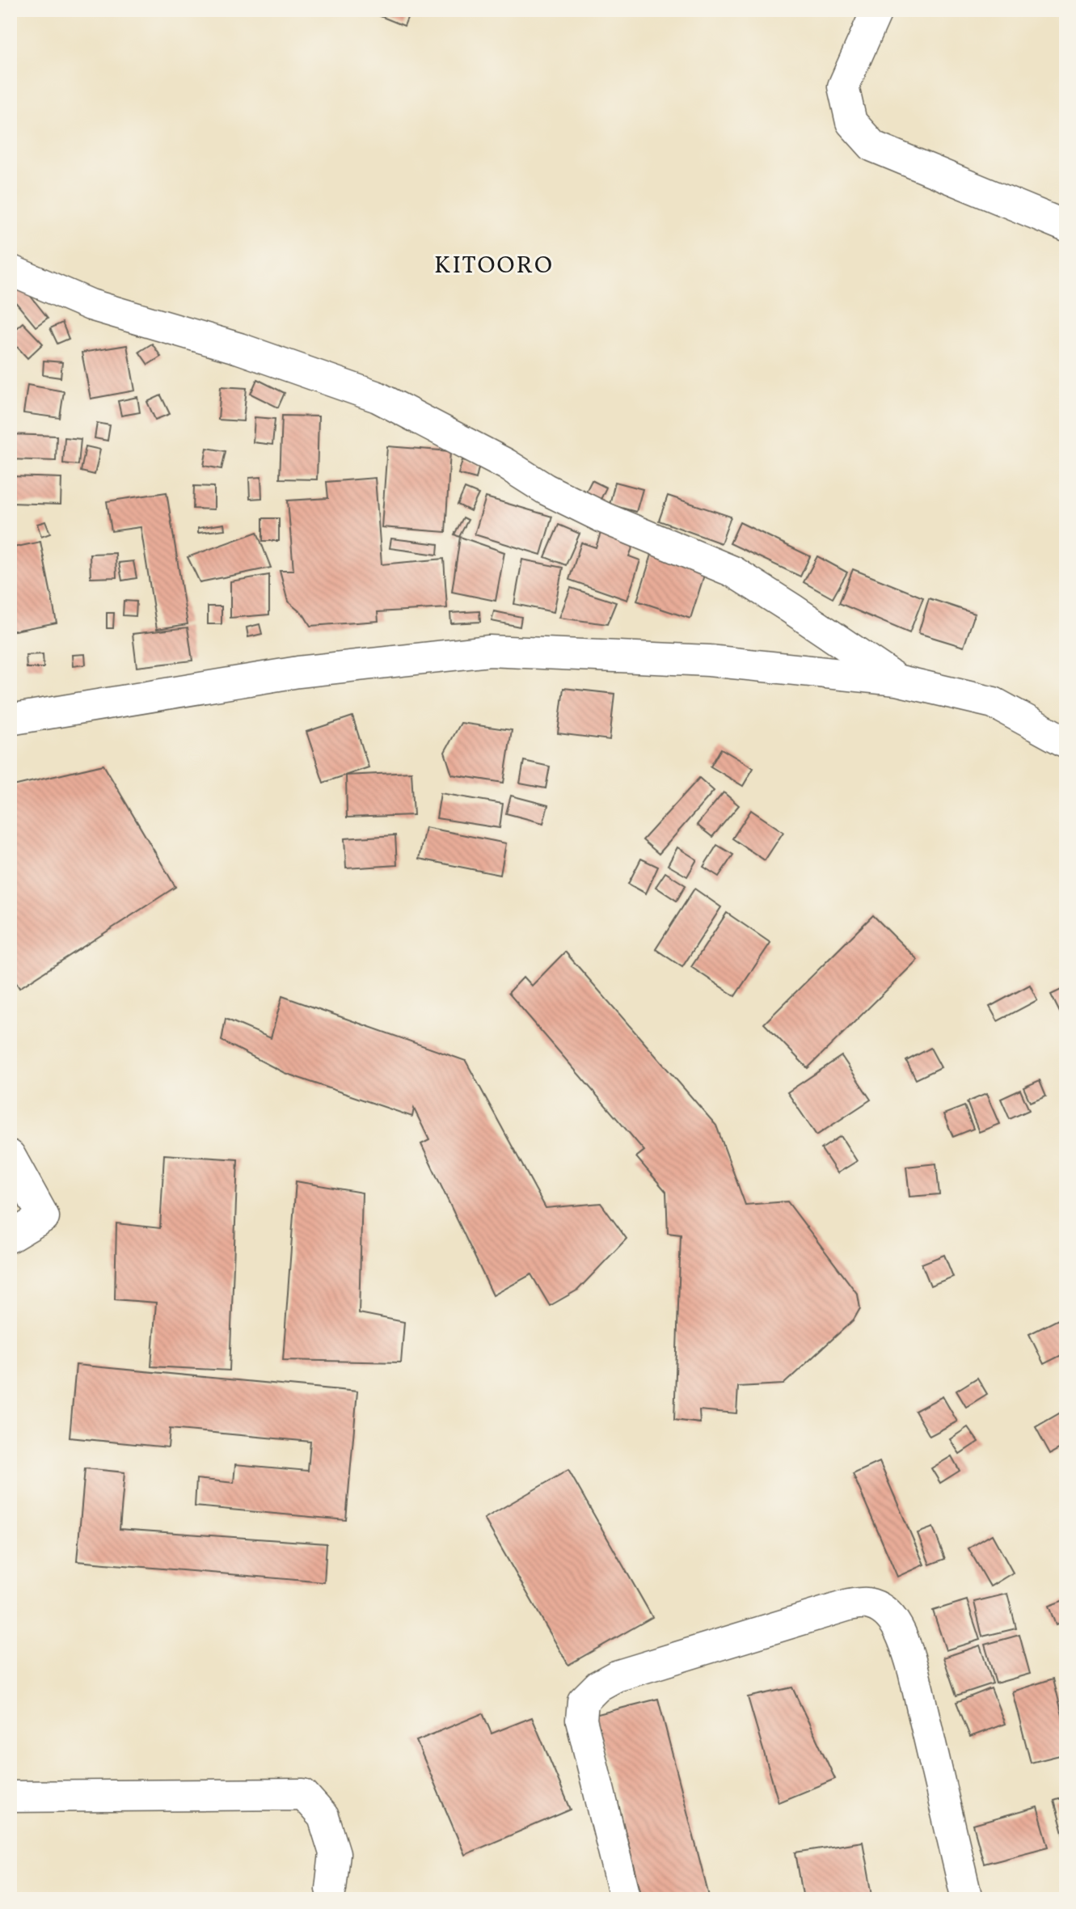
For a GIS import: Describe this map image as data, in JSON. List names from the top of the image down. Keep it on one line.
{"districts":["KITOORO"]}
